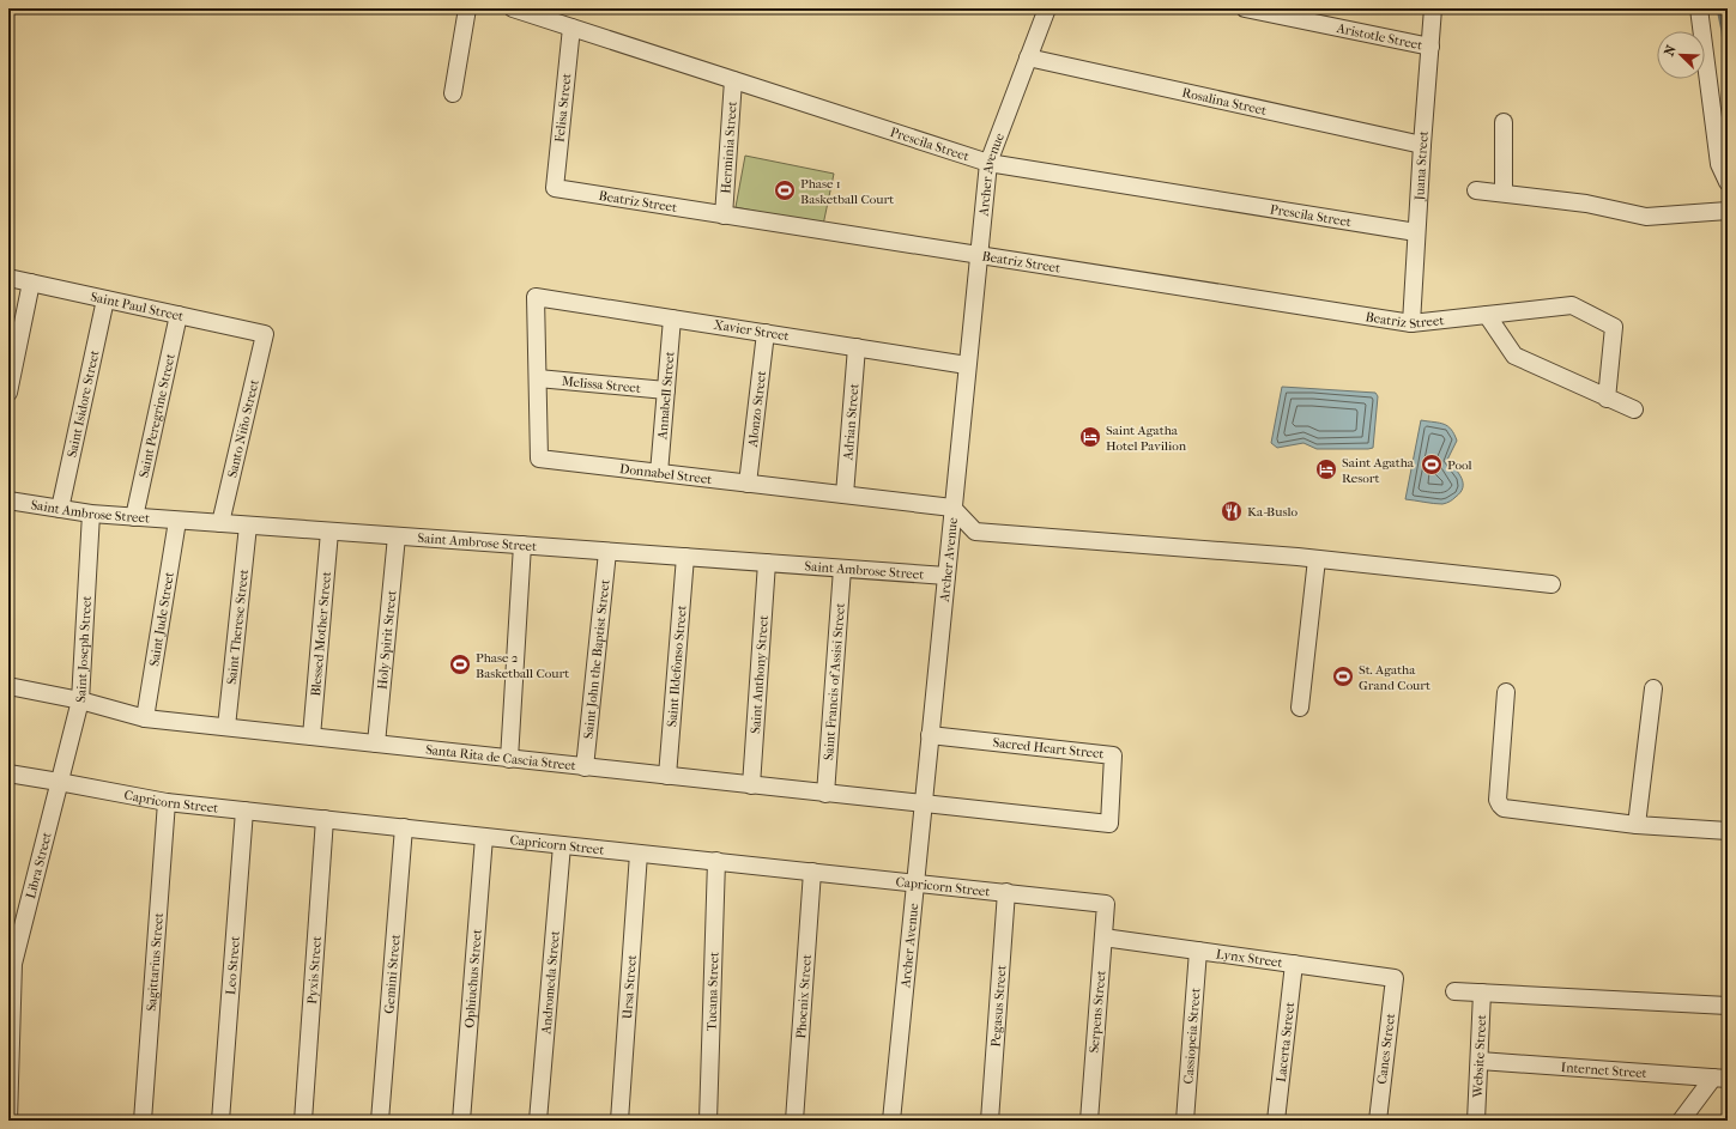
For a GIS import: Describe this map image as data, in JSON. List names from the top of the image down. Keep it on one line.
{"streets":{"street":["Aristotle Street","Rosalina Street","Felisa Street","Prescila Street","Herminia Street","Juana Street","Archer Avenue","Beatriz Street","Saint Paul Street","Xavier Street","Melissa Street","Annabell Street","Saint Isidore Street","Alonzo Street","Saint Peregrine Street","Adrian Street","Santo Niño Street","Donnabel Street","Saint Ambrose Street","Saint Jude Street","Saint Therese Street","Blessed Mother Street","Holy Spirit Street","Saint Joseph Street","Saint John the Baptist Street","Saint Ildefonso Street","Saint Anthony Street","Saint Francis of Assisi Street","Sacred Heart Street","Santa Rita de Cascia Street","Capricorn Street","Libra Street","Lynx Street","Sagittarius Street","Leo Street","Pyxis Street","Gemini Street","Ophiuchus Street","Andromeda Street","Ursa Street","Tucana Street","Phoenix Street","Pegasus Street","Serpens Street","Cassiopeia Street","Lacerta Street","Canes Street","Website Street","Internet Street"]},"crossings":[["Aristotle Street","Juana Street"],["Rosalina Street","Juana Street"],["Rosalina Street","Archer Avenue"],["Felisa Street","Prescila Street"],["Felisa Street","Beatriz Street"],["Prescila Street","Herminia Street"],["Prescila Street","Juana Street"],["Prescila Street","Archer Avenue"],["Herminia Street","Beatriz Street"],["Juana Street","Beatriz Street"],["Archer Avenue","Beatriz Street"],["Archer Avenue","Xavier Street"],["Archer Avenue","Donnabel Street"],["Archer Avenue","Saint Ambrose Street"],["Archer Avenue","Sacred Heart Street"],["Archer Avenue","Santa Rita de Cascia Street"],["Archer Avenue","Capricorn Street"],["Saint Paul Street","Saint Isidore Street"],["Saint Paul Street","Saint Peregrine Street"],["Saint Paul Street","Santo Niño Street"],["Xavier Street","Annabell Street"],["Xavier Street","Alonzo Street"],["Xavier Street","Adrian Street"],["Xavier Street","Donnabel Street"],["Melissa Street","Annabell Street"],["Melissa Street","Donnabel Street"],["Annabell Street","Donnabel Street"],["Saint Isidore Street","Saint Ambrose Street"],["Alonzo Street","Donnabel Street"],["Saint Peregrine Street","Saint Ambrose Street"],["Adrian Street","Donnabel Street"],["Santo Niño Street","Saint Ambrose Street"],["Saint Ambrose Street","Saint Jude Street"],["Saint Ambrose Street","Saint Therese Street"],["Saint Ambrose Street","Blessed Mother Street"],["Saint Ambrose Street","Holy Spirit Street"],["Saint Ambrose Street","Saint Joseph Street"],["Saint Ambrose Street","Saint John the Baptist Street"],["Saint Ambrose Street","Saint Ildefonso Street"],["Saint Ambrose Street","Saint Anthony Street"],["Saint Ambrose Street","Saint Francis of Assisi Street"],["Saint Jude Street","Santa Rita de Cascia Street"],["Saint Therese Street","Santa Rita de Cascia Street"],["Blessed Mother Street","Santa Rita de Cascia Street"],["Holy Spirit Street","Santa Rita de Cascia Street"],["Saint Joseph Street","Santa Rita de Cascia Street"],["Saint Joseph Street","Capricorn Street"],["Saint Joseph Street","Libra Street"],["Saint John the Baptist Street","Santa Rita de Cascia Street"],["Saint Ildefonso Street","Santa Rita de Cascia Street"],["Saint Anthony Street","Santa Rita de Cascia Street"],["Saint Francis of Assisi Street","Santa Rita de Cascia Street"],["Sacred Heart Street","Santa Rita de Cascia Street"],["Capricorn Street","Libra Street"],["Capricorn Street","Sagittarius Street"],["Capricorn Street","Leo Street"],["Capricorn Street","Pyxis Street"],["Capricorn Street","Gemini Street"],["Capricorn Street","Ophiuchus Street"],["Capricorn Street","Andromeda Street"],["Capricorn Street","Ursa Street"],["Capricorn Street","Tucana Street"],["Capricorn Street","Phoenix Street"],["Capricorn Street","Pegasus Street"],["Capricorn Street","Serpens Street"],["Lynx Street","Serpens Street"],["Lynx Street","Cassiopeia Street"],["Lynx Street","Lacerta Street"],["Lynx Street","Canes Street"],["Website Street","Internet Street"]],"places":{"sports":["Phase 1 Basketball Court","Pool","Phase 2 Basketball Court","St. Agatha Grand Court"],"hotel":["Saint Agatha Hotel Pavilion","Saint Agatha Resort"],"restaurant":["Ka-Buslo"]},"north":"top left"}
